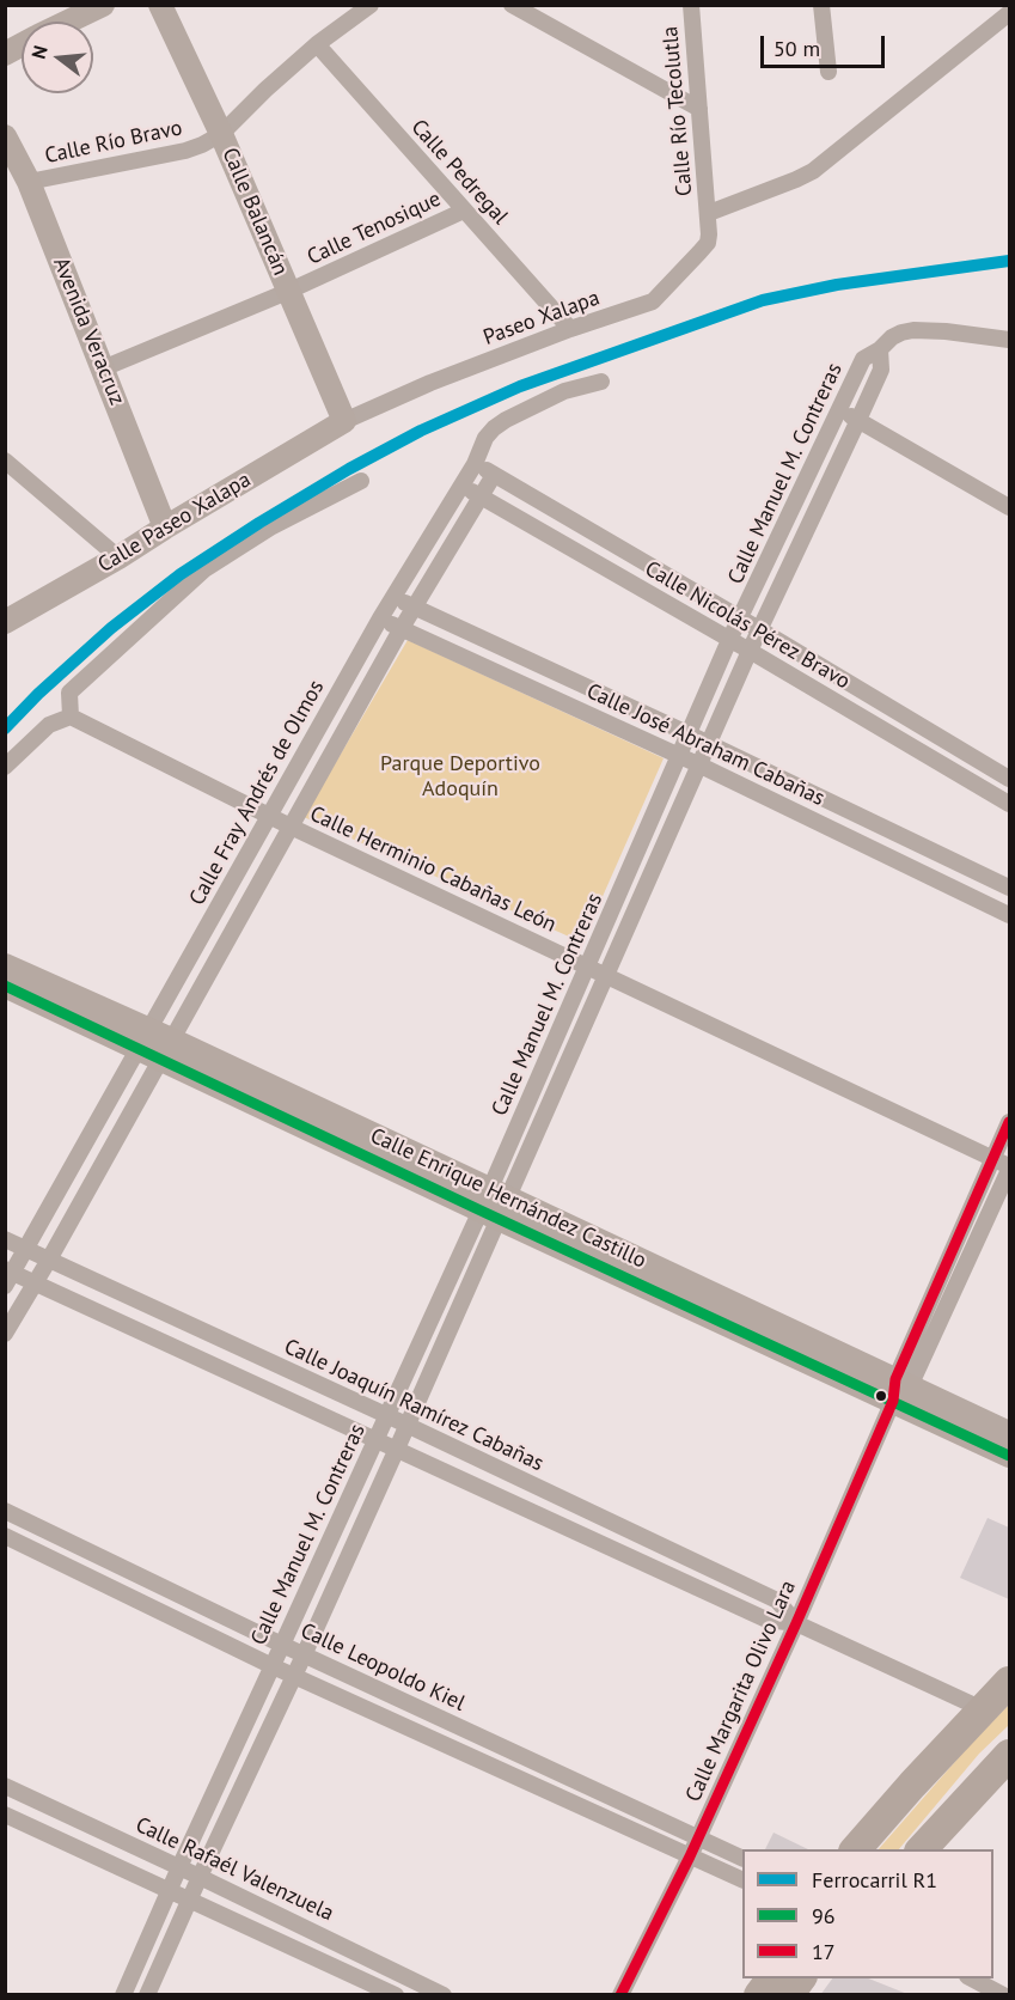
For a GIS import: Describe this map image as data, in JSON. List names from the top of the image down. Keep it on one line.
{"streets":{"main road":["Calle Balancán","Avenida Veracruz","Calle Paseo Xalapa","Calle Enrique Hernández Castillo"],"street":["Calle Río Tecolutla","Calle Río Bravo","Calle Pedregal","Calle Tenosique","Paseo Xalapa","Calle Manuel M. Contreras","Calle Nicolás Pérez Bravo","Calle José Abraham Cabañas","Calle Fray Andrés de Olmos","Calle Herminio Cabañas León","Calle Joaquín Ramírez Cabañas","Calle Leopoldo Kiel","Calle Margarita Olivo Lara","Calle Rafaél Valenzuela"]},"crossings":[["Calle Río Tecolutla","Paseo Xalapa"],["Calle Río Bravo","Calle Pedregal"],["Calle Río Bravo","Calle Balancán"],["Calle Río Bravo","Avenida Veracruz"],["Calle Pedregal","Calle Tenosique"],["Calle Pedregal","Paseo Xalapa"],["Calle Balancán","Calle Tenosique"],["Calle Balancán","Paseo Xalapa"],["Calle Balancán","Calle Paseo Xalapa"],["Calle Tenosique","Avenida Veracruz"],["Paseo Xalapa","Calle Paseo Xalapa"],["Avenida Veracruz","Calle Paseo Xalapa"],["Calle Manuel M. Contreras","Calle Nicolás Pérez Bravo"],["Calle Manuel M. Contreras","Calle José Abraham Cabañas"],["Calle Manuel M. Contreras","Calle Herminio Cabañas León"],["Calle Manuel M. Contreras","Calle Enrique Hernández Castillo"],["Calle Manuel M. Contreras","Calle Joaquín Ramírez Cabañas"],["Calle Manuel M. Contreras","Calle Leopoldo Kiel"],["Calle Manuel M. Contreras","Calle Rafaél Valenzuela"],["Calle Nicolás Pérez Bravo","Calle Fray Andrés de Olmos"],["Calle José Abraham Cabañas","Calle Fray Andrés de Olmos"],["Calle Fray Andrés de Olmos","Calle Herminio Cabañas León"],["Calle Fray Andrés de Olmos","Calle Enrique Hernández Castillo"],["Calle Fray Andrés de Olmos","Calle Joaquín Ramírez Cabañas"],["Calle Herminio Cabañas León","Calle Margarita Olivo Lara"],["Calle Enrique Hernández Castillo","Calle Margarita Olivo Lara"],["Calle Joaquín Ramírez Cabañas","Calle Margarita Olivo Lara"],["Calle Leopoldo Kiel","Calle Margarita Olivo Lara"]],"parks":["Parque Deportivo Adoquín"],"lines":["rail line R1","transit line 96","transit line 17"],"legend":["Ferrocarril R1","96","17"],"scale_bar":"50 m","north":"left"}
